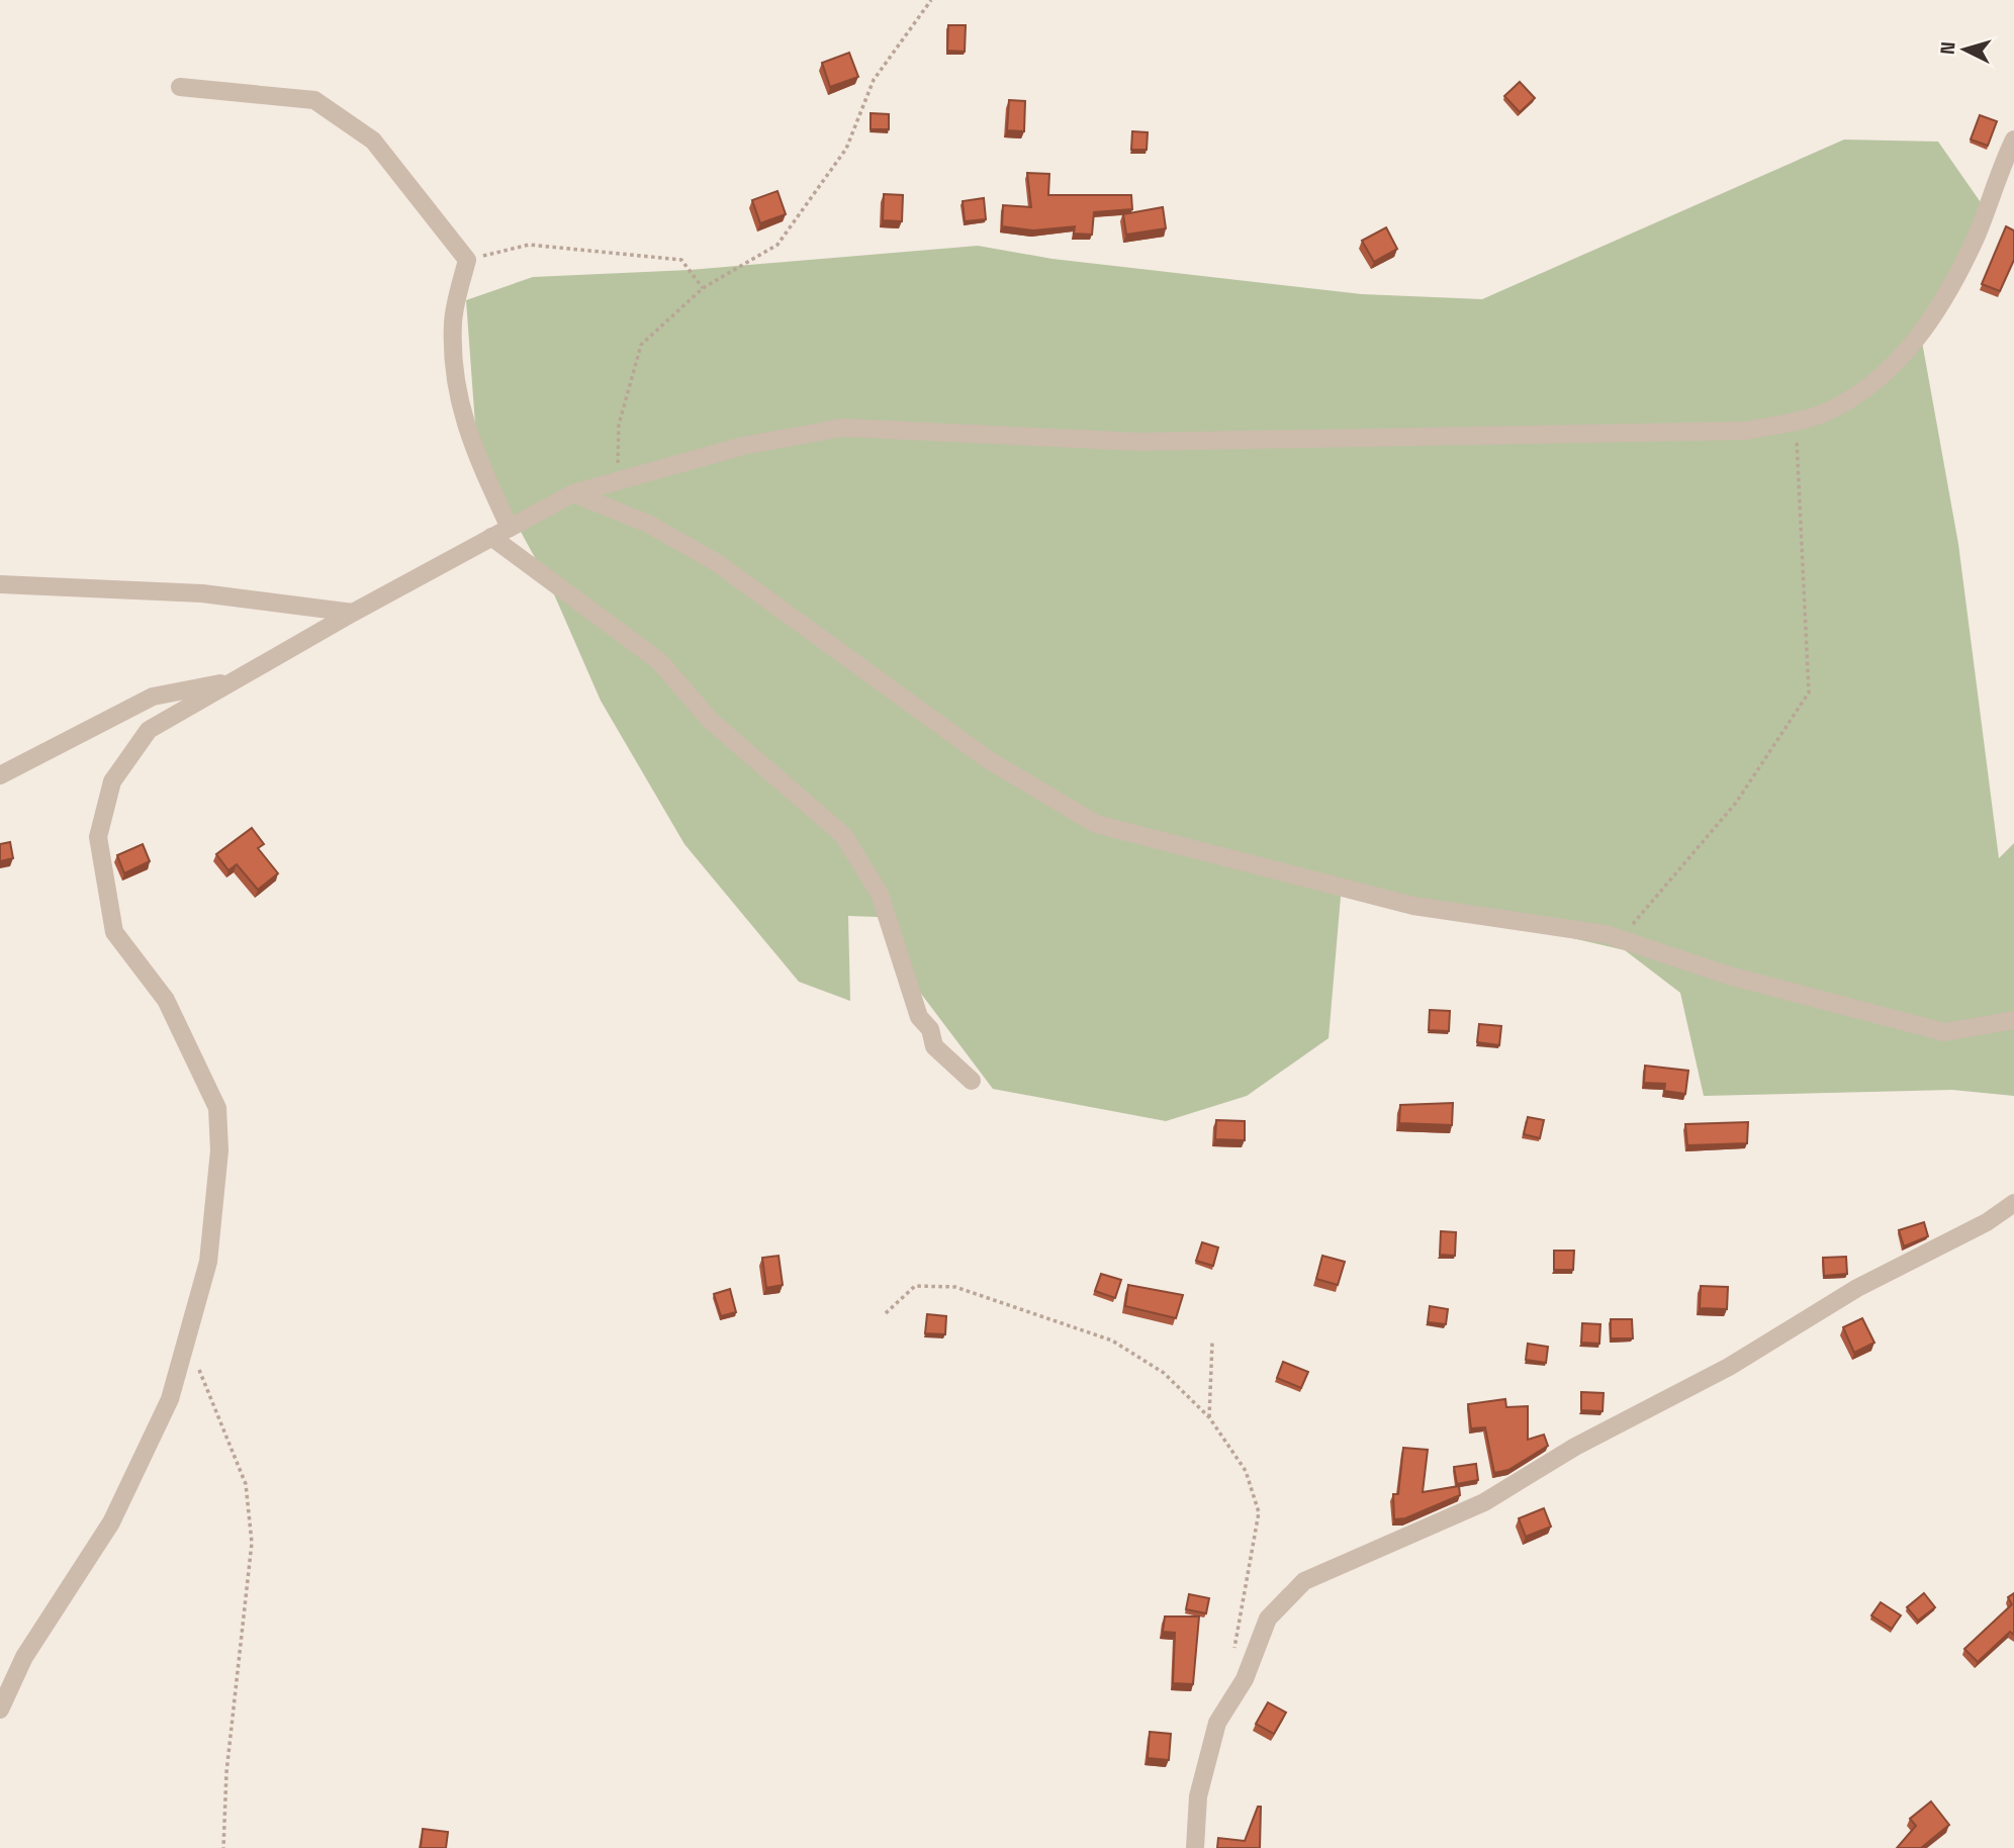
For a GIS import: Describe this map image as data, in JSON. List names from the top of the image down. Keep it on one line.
{"north":"left"}
